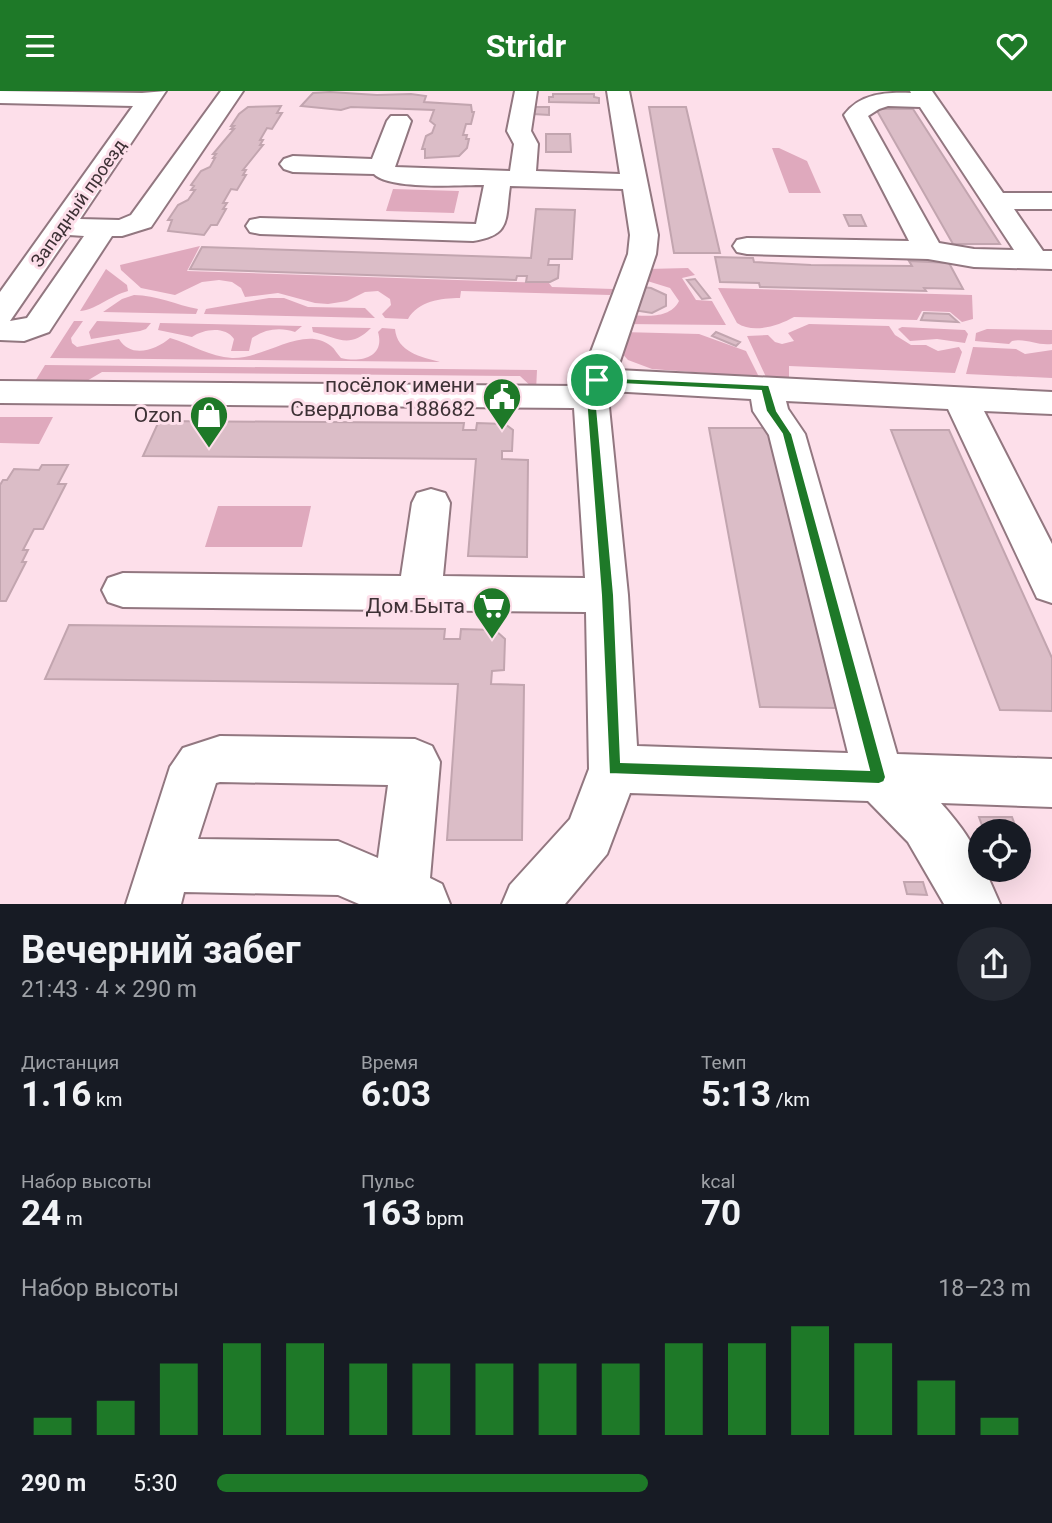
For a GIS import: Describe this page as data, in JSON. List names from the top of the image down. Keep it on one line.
{"streets":{"street":["Западный проезд"]},"places":{"public building":["посёлок имени Свердлова 188682"],"shop":["Ozon"],"supermarket":["Дом Быта"]},"page":{"header":"Stridr","heading":["Вечерний забег","21:43 · 4 × 290 m"],"stats":[["Дистанция","1.16 km"],["Время","6:03"],["Темп","5:13 /km"],["Набор высоты","24 m"],["Пульс","163 bpm"],["kcal","70"]],"chart":["Набор высоты","18–23 m"],"list":[{"name":"290 m","note":"5:30"}]}}
